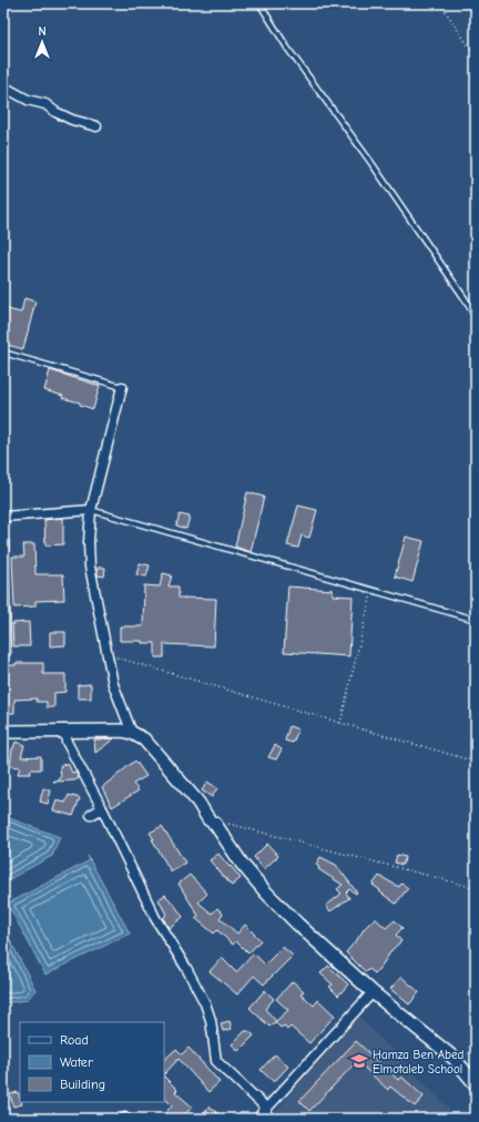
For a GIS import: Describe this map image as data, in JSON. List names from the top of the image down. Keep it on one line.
{"places":{"school or university":["Hamza Ben Abed Elmotaleb School"]},"legend":["Road","Water","Building"],"north":"top"}
